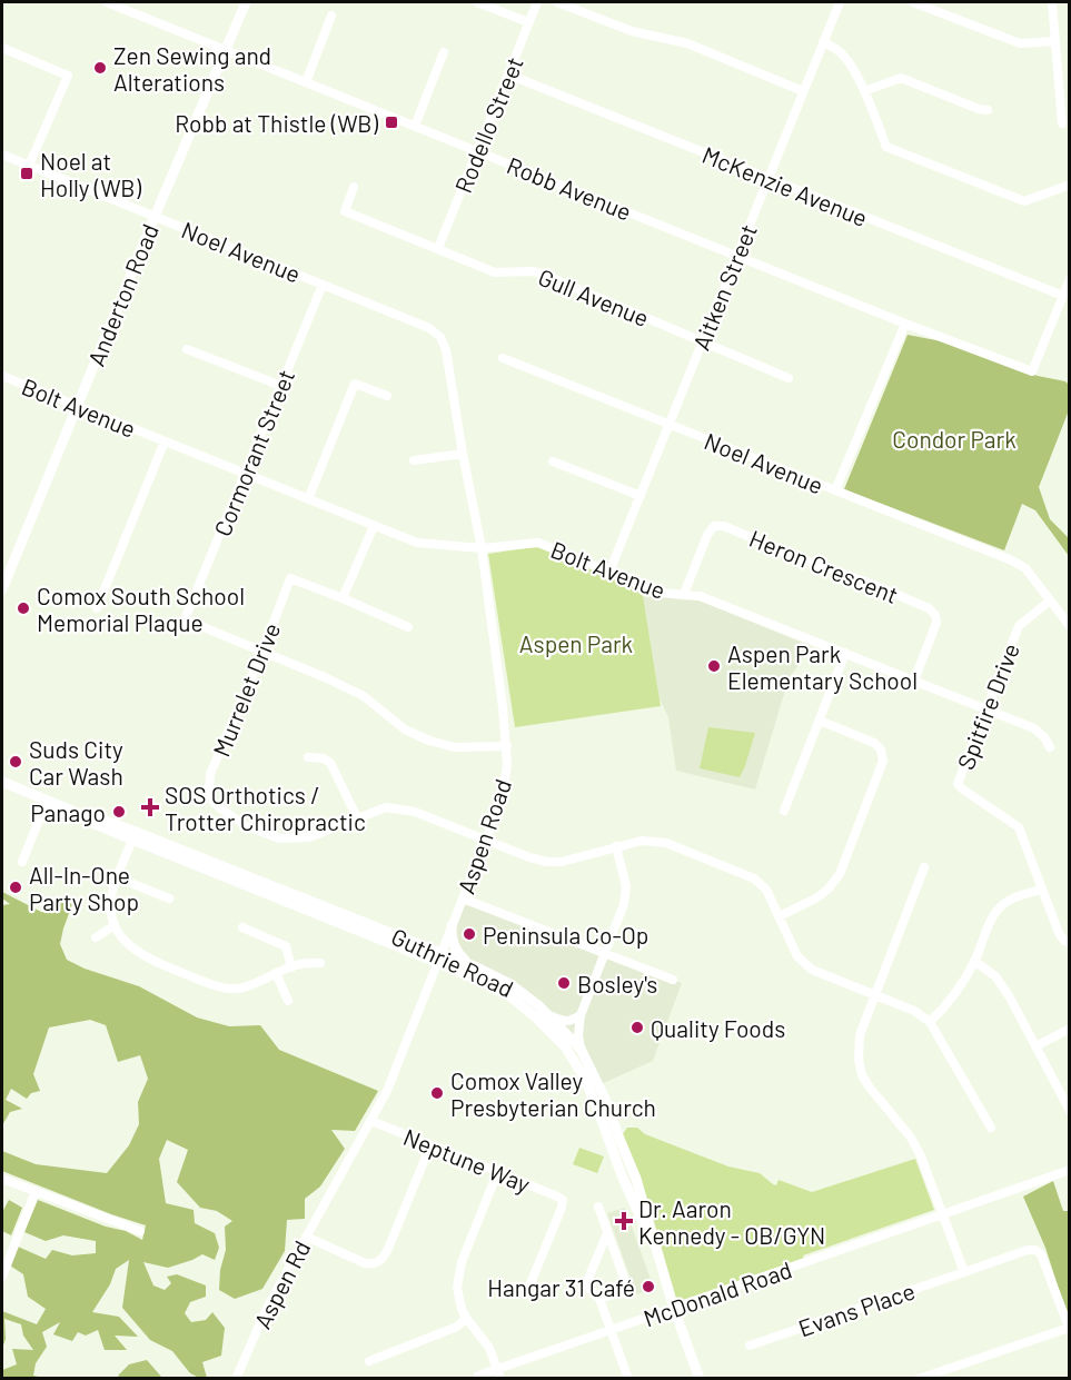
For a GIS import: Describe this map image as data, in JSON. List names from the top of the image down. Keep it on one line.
{"streets":{"main road":["Anderton Road","Guthrie Road"],"street":["Rodello Street","McKenzie Avenue","Robb Avenue","Noel Avenue","Aitken Street","Gull Avenue","Bolt Avenue","Cormorant Street","Heron Crescent","Murrelet Drive","Spitfire Drive","Aspen Road","Neptune Way","Aspen Rd","McDonald Road","Evans Place"]},"crossings":[["Rodello Street","McKenzie Avenue"],["Rodello Street","Robb Avenue"],["Rodello Street","Gull Avenue"],["McKenzie Avenue","Robb Avenue"],["McKenzie Avenue","Aitken Street"],["Robb Avenue","Aitken Street"],["Robb Avenue","Anderton Road"],["Noel Avenue","Aitken Street"],["Noel Avenue","Anderton Road"],["Noel Avenue","Cormorant Street"],["Noel Avenue","Spitfire Drive"],["Noel Avenue","Aspen Road"],["Aitken Street","Gull Avenue"],["Aitken Street","Bolt Avenue"],["Anderton Road","Bolt Avenue"],["Bolt Avenue","Cormorant Street"],["Bolt Avenue","Heron Crescent"],["Bolt Avenue","Spitfire Drive"],["Bolt Avenue","Aspen Road"],["Cormorant Street","Murrelet Drive"],["Murrelet Drive","Aspen Road"],["Aspen Road","Guthrie Road"],["Aspen Road","Neptune Way"],["Aspen Road","Aspen Rd"],["Guthrie Road","McDonald Road"]],"parks":["Condor Park","Aspen Park"],"places":{"other":["Zen Sewing and Alterations","Comox South School Memorial Plaque","Aspen Park Elementary School","Suds City Car Wash","Panago","All-In-One Party Shop","Peninsula Co-Op","Bosley's","Quality Foods","Comox Valley Presbyterian Church","Hangar 31 Café"],"transit":["Robb at Thistle (WB)","Noel at Holly (WB)"],"health":["SOS Orthotics / Trotter Chiropractic","Dr. Aaron Kennedy - OB/GYN"]}}
